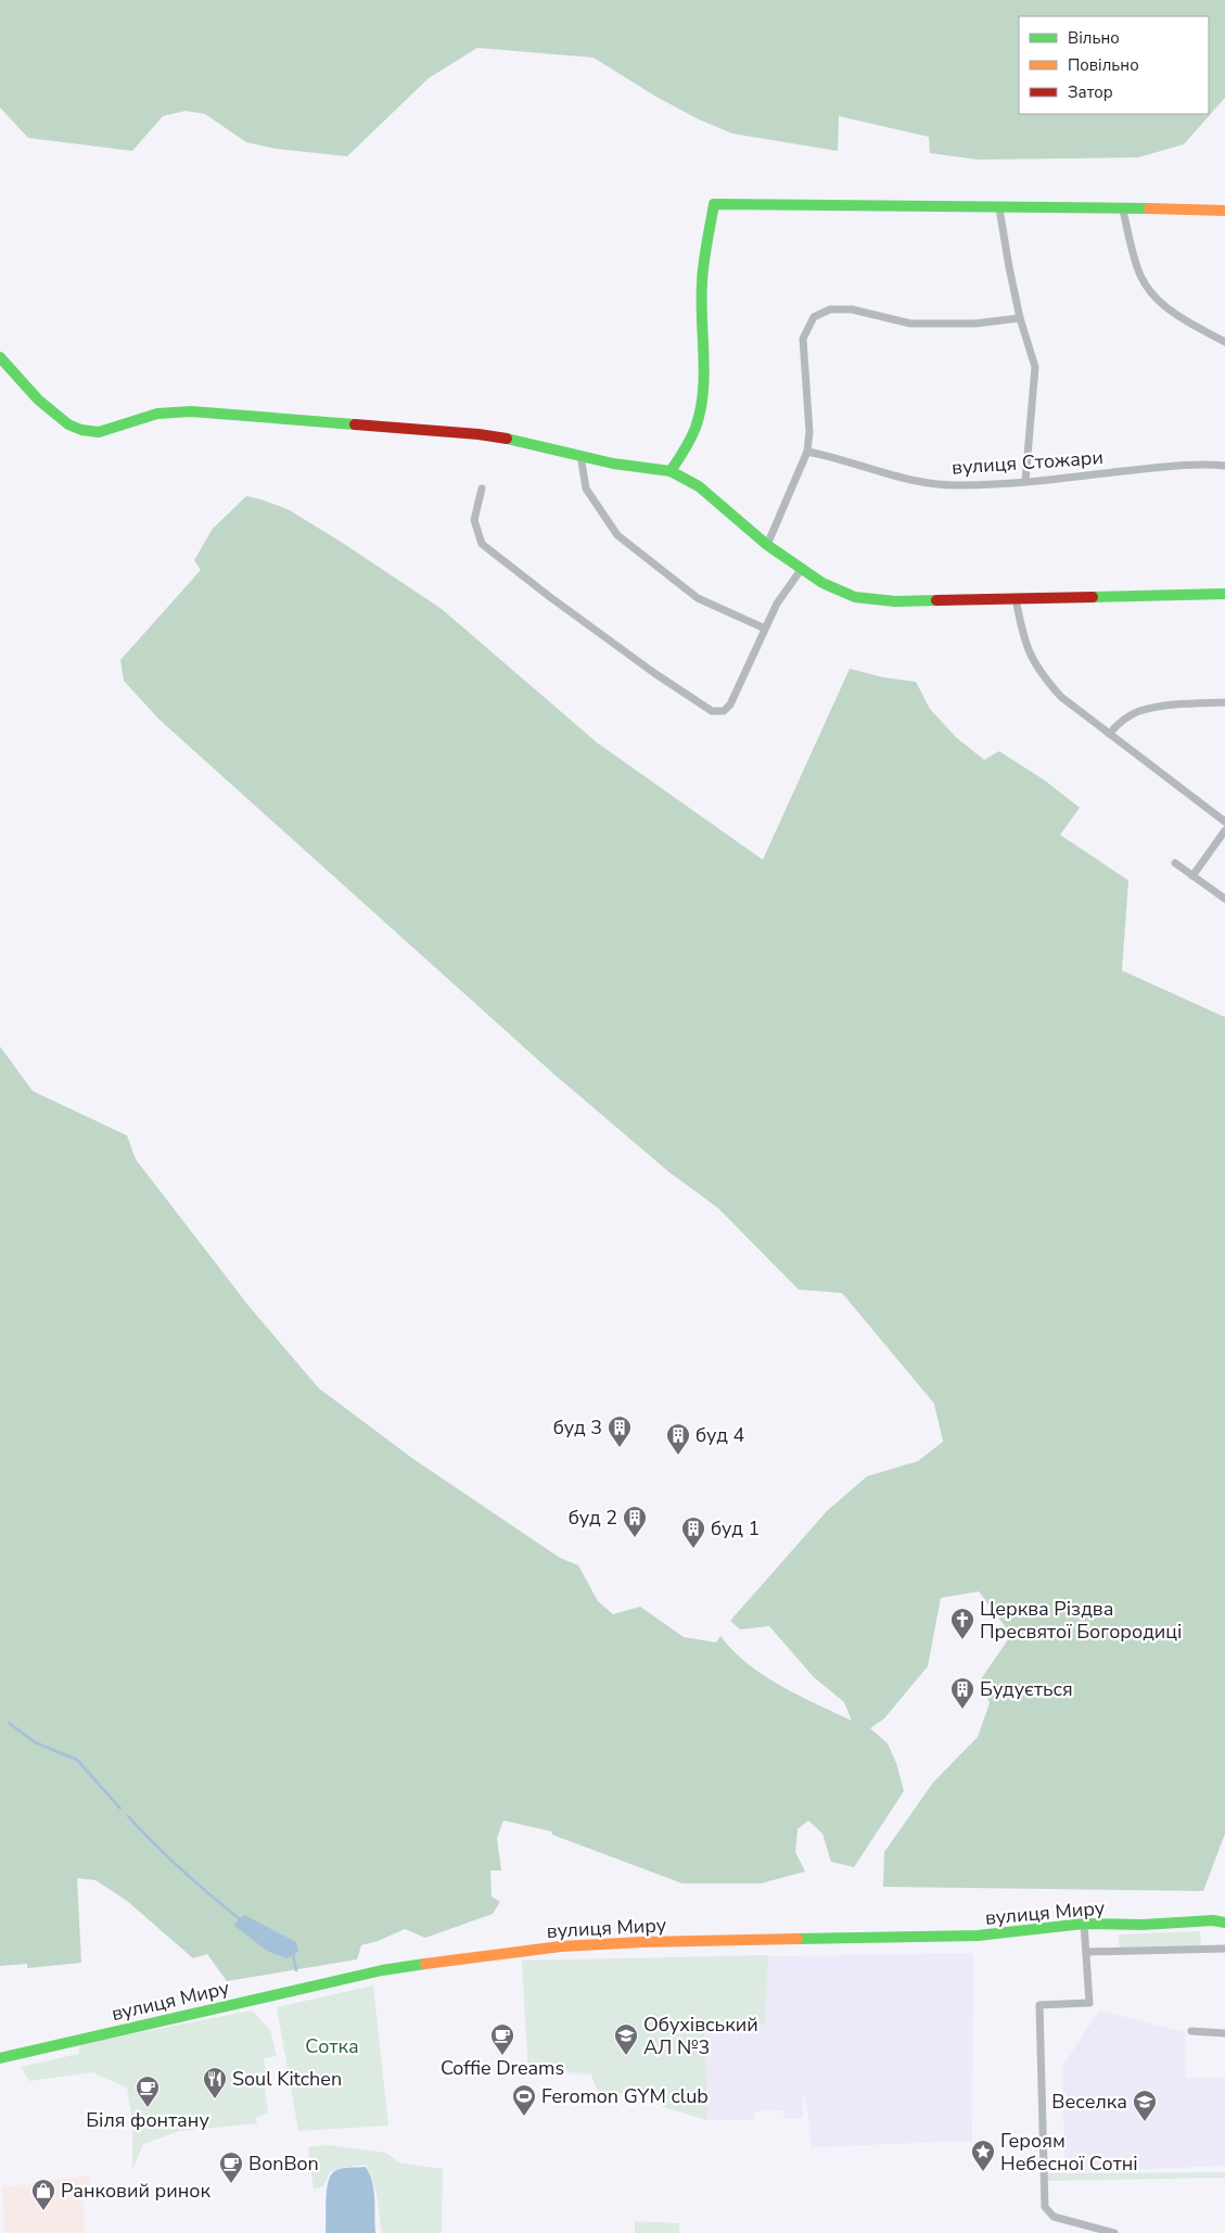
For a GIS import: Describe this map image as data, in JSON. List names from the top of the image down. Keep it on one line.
{"streets":{"street":["вулиця Стожари","вулиця Миру"]},"parks":["Сотка"],"places":{"building":["буд 3","буд 4","буд 2","буд 1","Будується"],"church":["Церква Різдва Пресвятої Богородиці"],"cafe":["Coffie Dreams","Біля фонтану","BonBon"],"school or university":["Обухівський АЛ №3","Веселка"],"restaurant":["Soul Kitchen"],"sports":["Feromon GYM club"],"place":["Героям Небесної Сотні"],"shop":["Ранковий ринок"]},"legend":["Вільно","Повільно","Затор"]}
